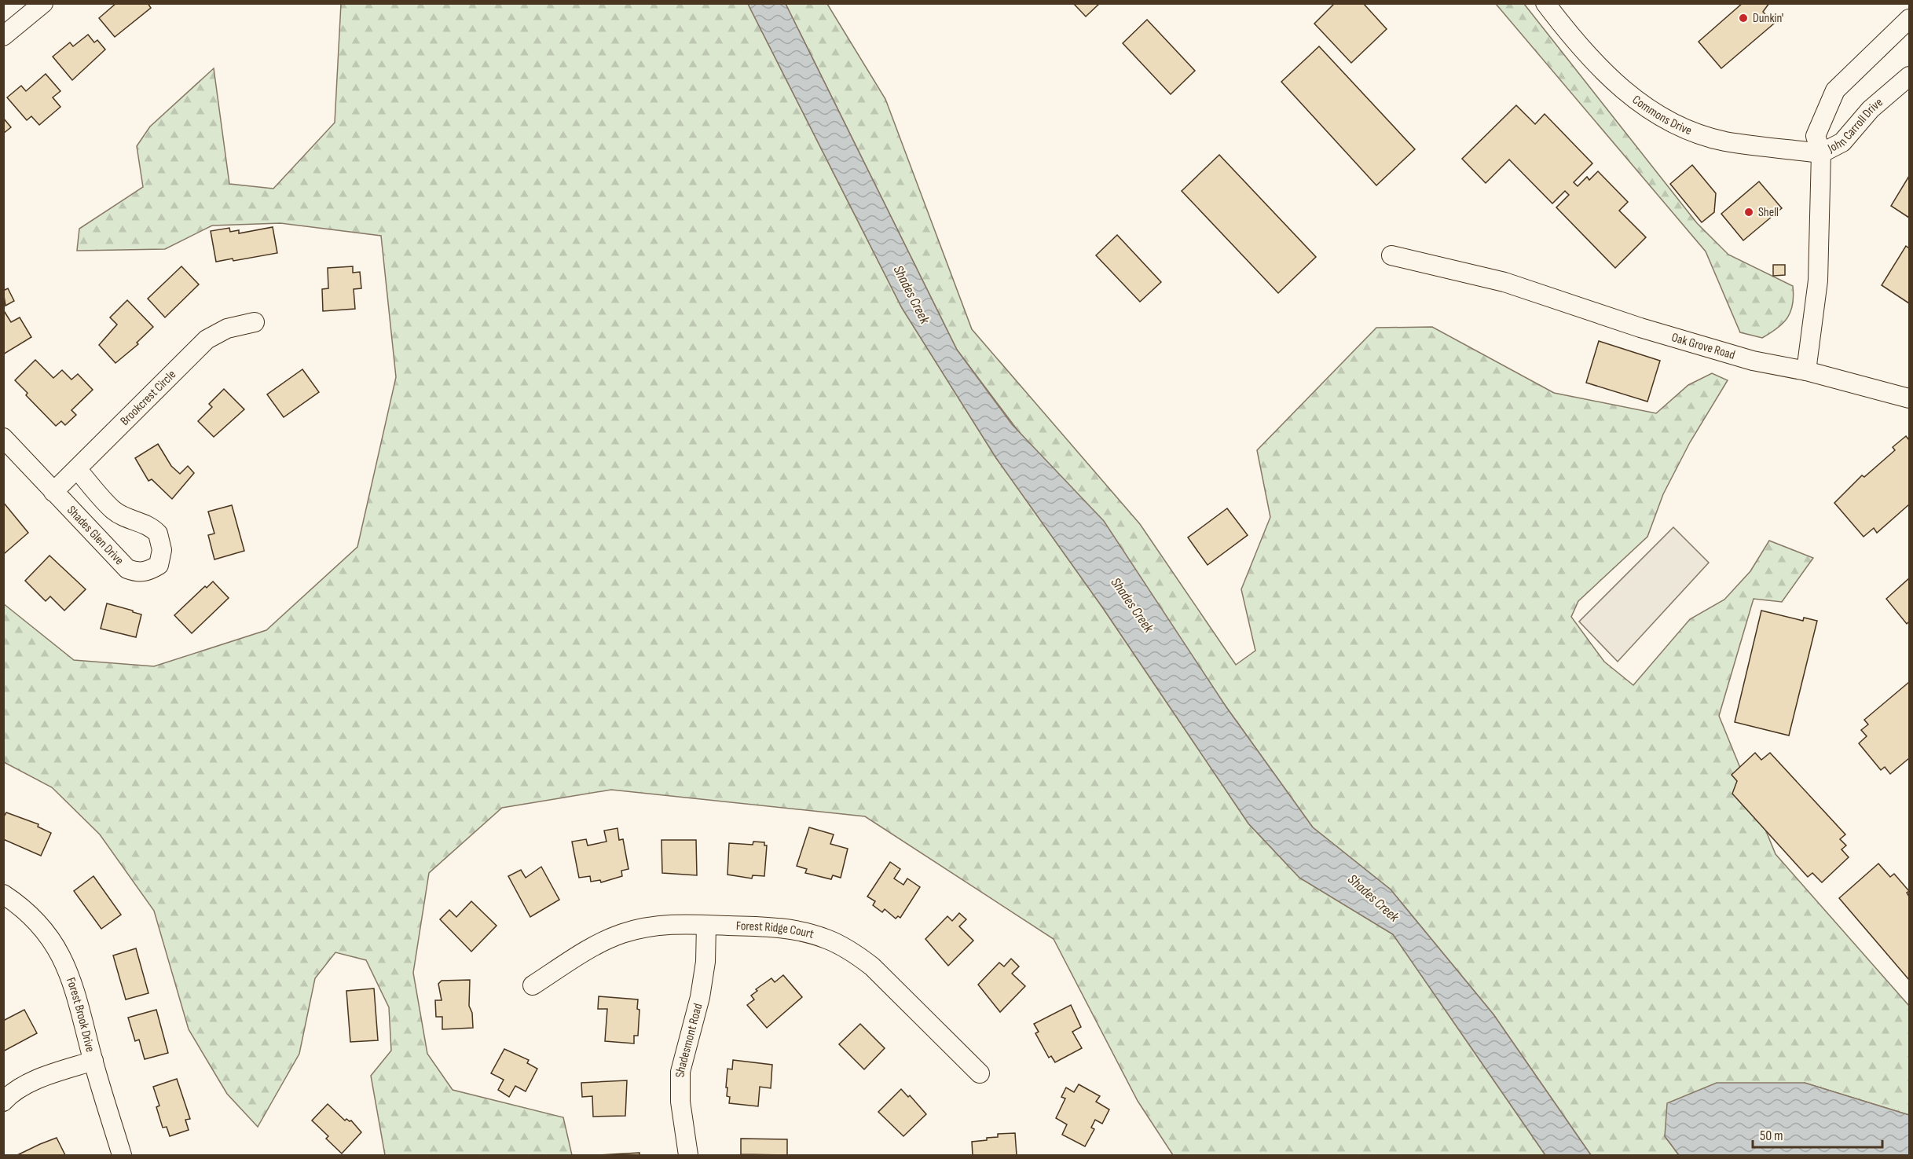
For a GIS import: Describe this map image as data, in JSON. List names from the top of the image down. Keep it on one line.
{"streets":{"street":["Commons Drive","John Carroll Drive","Oak Grove Road","Brookcrest Circle","Shades Glen Drive","Forest Ridge Court","Forest Brook Drive","Shadesmont Road"]},"crossings":[["Commons Drive","John Carroll Drive"],["Brookcrest Circle","Shades Glen Drive"],["Forest Ridge Court","Shadesmont Road"]],"water":["Shades Creek"],"places":["Dunkin'","Shell"],"scale_bar":"50 m"}
